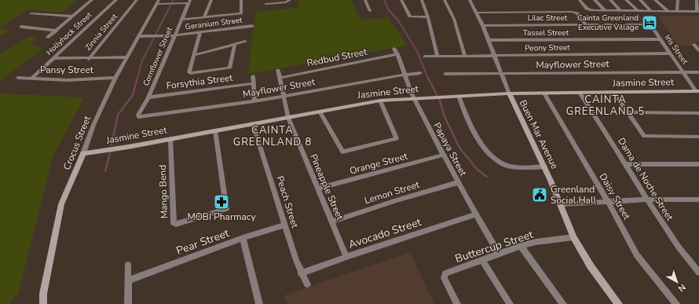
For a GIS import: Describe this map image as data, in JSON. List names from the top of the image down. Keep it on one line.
{"streets":{"street":["Lilac Street","Geranium Street","Zinnia Street","Tassel Street","Hollyhock Street","Peony Street","Iris Street","Cornflower Street","Redbud Street","Mayflower Street","Pansy Street","Forsythia Street","Jasmine Street","Buen Mar Avenue","Crocus Street","Papaya Street","Orange Street","Dama de Noche Street","Pineapple Street","Mango Bend","Lemon Street","Daisy Street","Peach Street","Avocado Street","Pear Street","Buttercup Street"]},"crossings":[["Lilac Street","Iris Street"],["Lilac Street","Buen Mar Avenue"],["Geranium Street","Cornflower Street"],["Geranium Street","Crocus Street"],["Tassel Street","Iris Street"],["Tassel Street","Buen Mar Avenue"],["Hollyhock Street","Pansy Street"],["Peony Street","Iris Street"],["Peony Street","Buen Mar Avenue"],["Iris Street","Mayflower Street"],["Iris Street","Jasmine Street"],["Cornflower Street","Mayflower Street"],["Cornflower Street","Forsythia Street"],["Redbud Street","Papaya Street"],["Redbud Street","Pineapple Street"],["Mayflower Street","Buen Mar Avenue"],["Mayflower Street","Papaya Street"],["Mayflower Street","Pineapple Street"],["Pansy Street","Crocus Street"],["Jasmine Street","Buen Mar Avenue"],["Jasmine Street","Crocus Street"],["Jasmine Street","Papaya Street"],["Jasmine Street","Dama de Noche Street"],["Jasmine Street","Pineapple Street"],["Jasmine Street","Mango Bend"],["Jasmine Street","Daisy Street"],["Jasmine Street","Peach Street"],["Buen Mar Avenue","Buttercup Street"],["Papaya Street","Orange Street"],["Papaya Street","Lemon Street"],["Papaya Street","Avocado Street"],["Papaya Street","Buttercup Street"],["Orange Street","Pineapple Street"],["Pineapple Street","Lemon Street"],["Pineapple Street","Avocado Street"],["Peach Street","Avocado Street"],["Peach Street","Pear Street"]],"districts":["CAINTA GREENLAND 5","CAINTA GREENLAND 8"],"places":{"hotel":["Cainta Greenland Executive Village"],"public building":["Greenland Social Hall"],"pharmacy":["MOBI Pharmacy"]},"north":"bottom right"}
